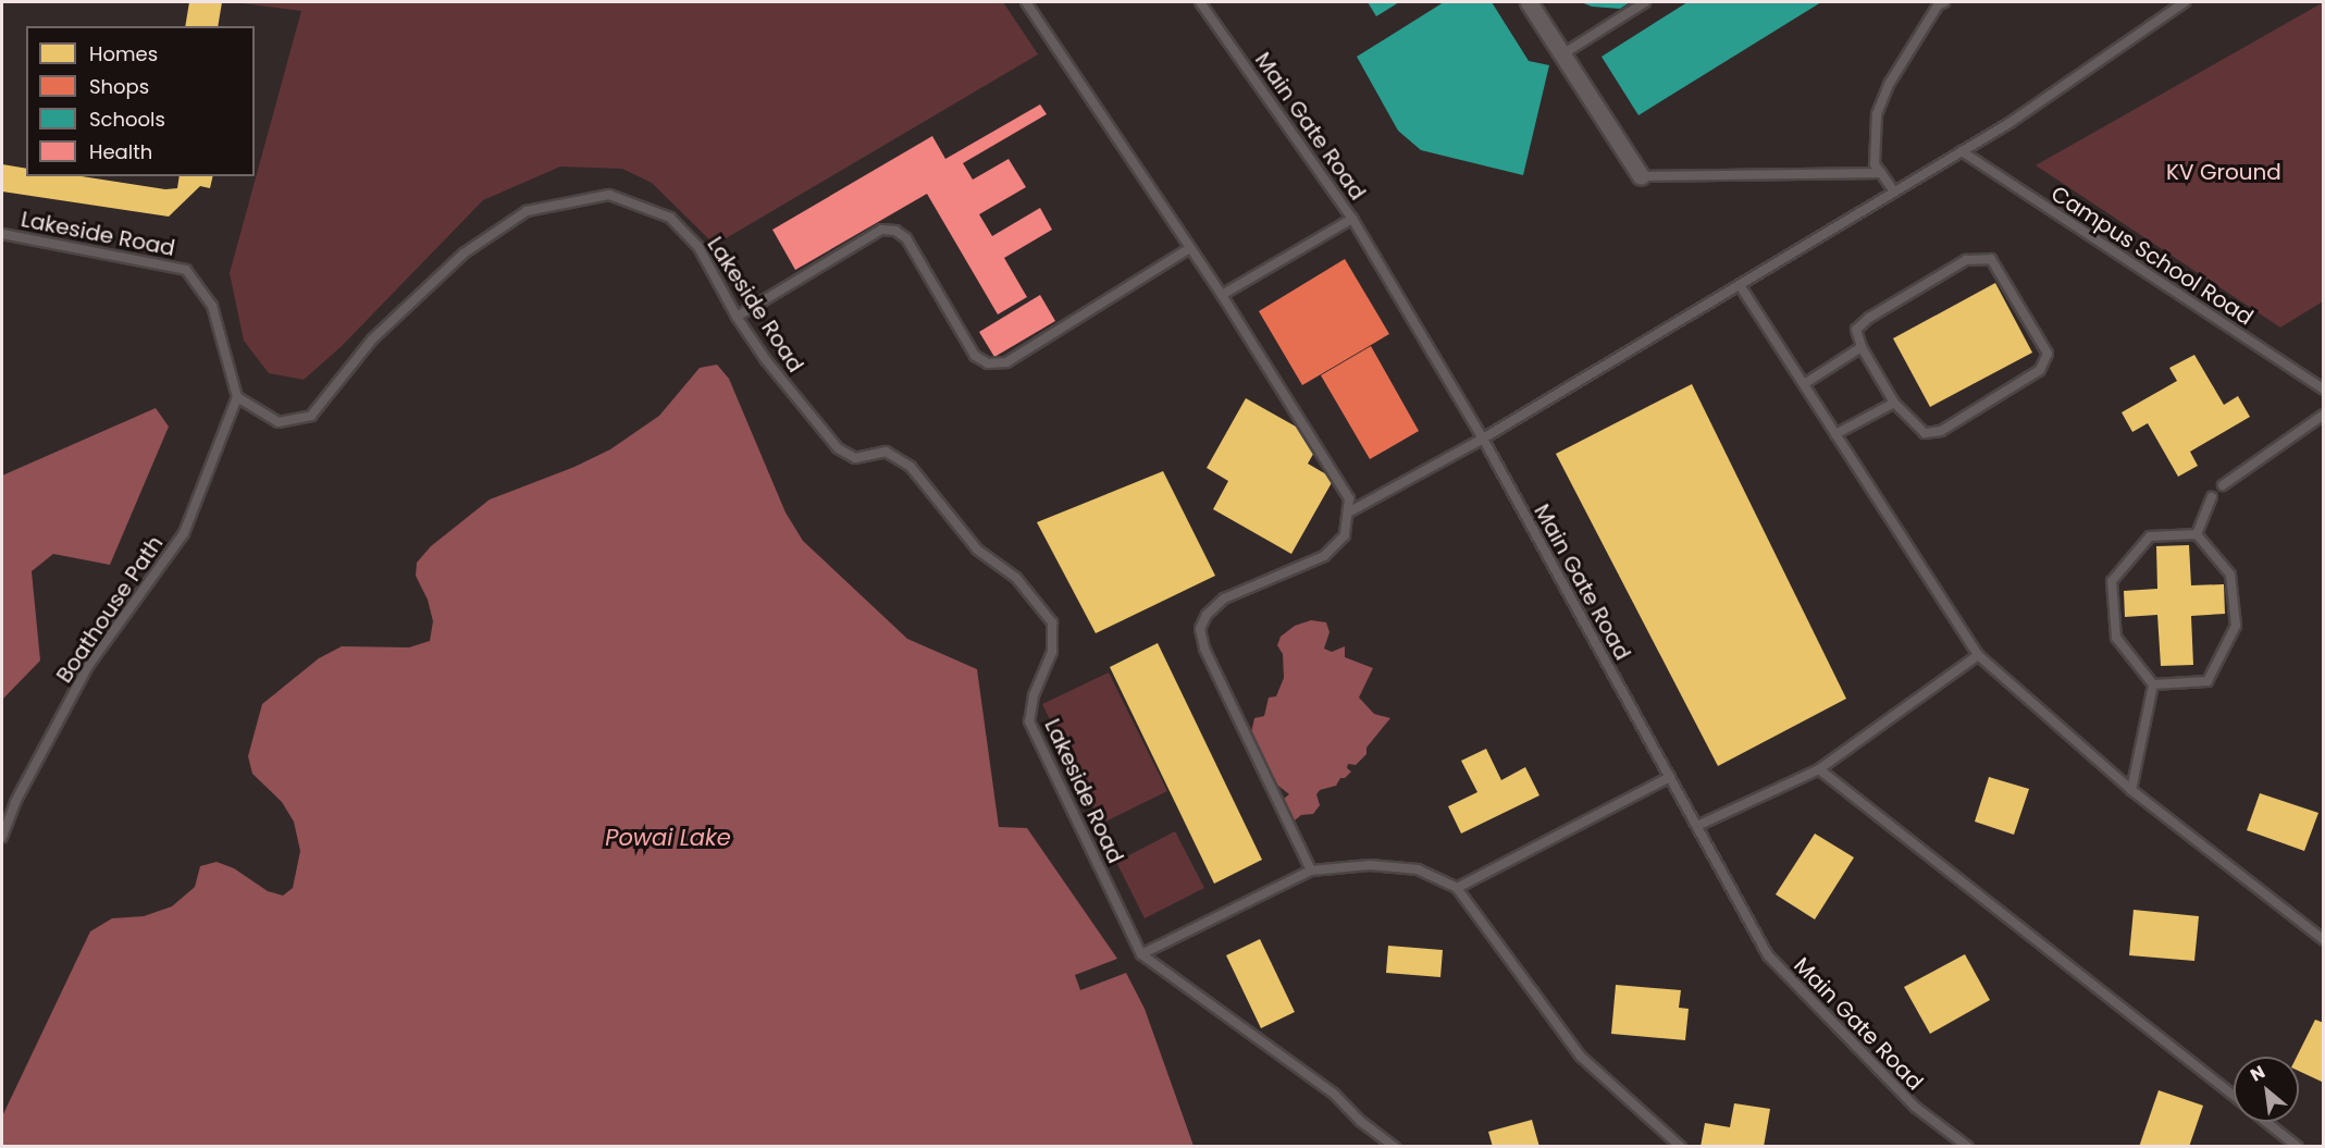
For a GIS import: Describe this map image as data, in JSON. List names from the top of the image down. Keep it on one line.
{"streets":{"lane":["Main Gate Road","Lakeside Road","Campus School Road","Boathouse Path"]},"crossings":[["Lakeside Road","Boathouse Path"]],"water":["Powai Lake"],"parks":["KV Ground"],"legend":["Homes","Shops","Schools","Health"],"north":"top left"}
